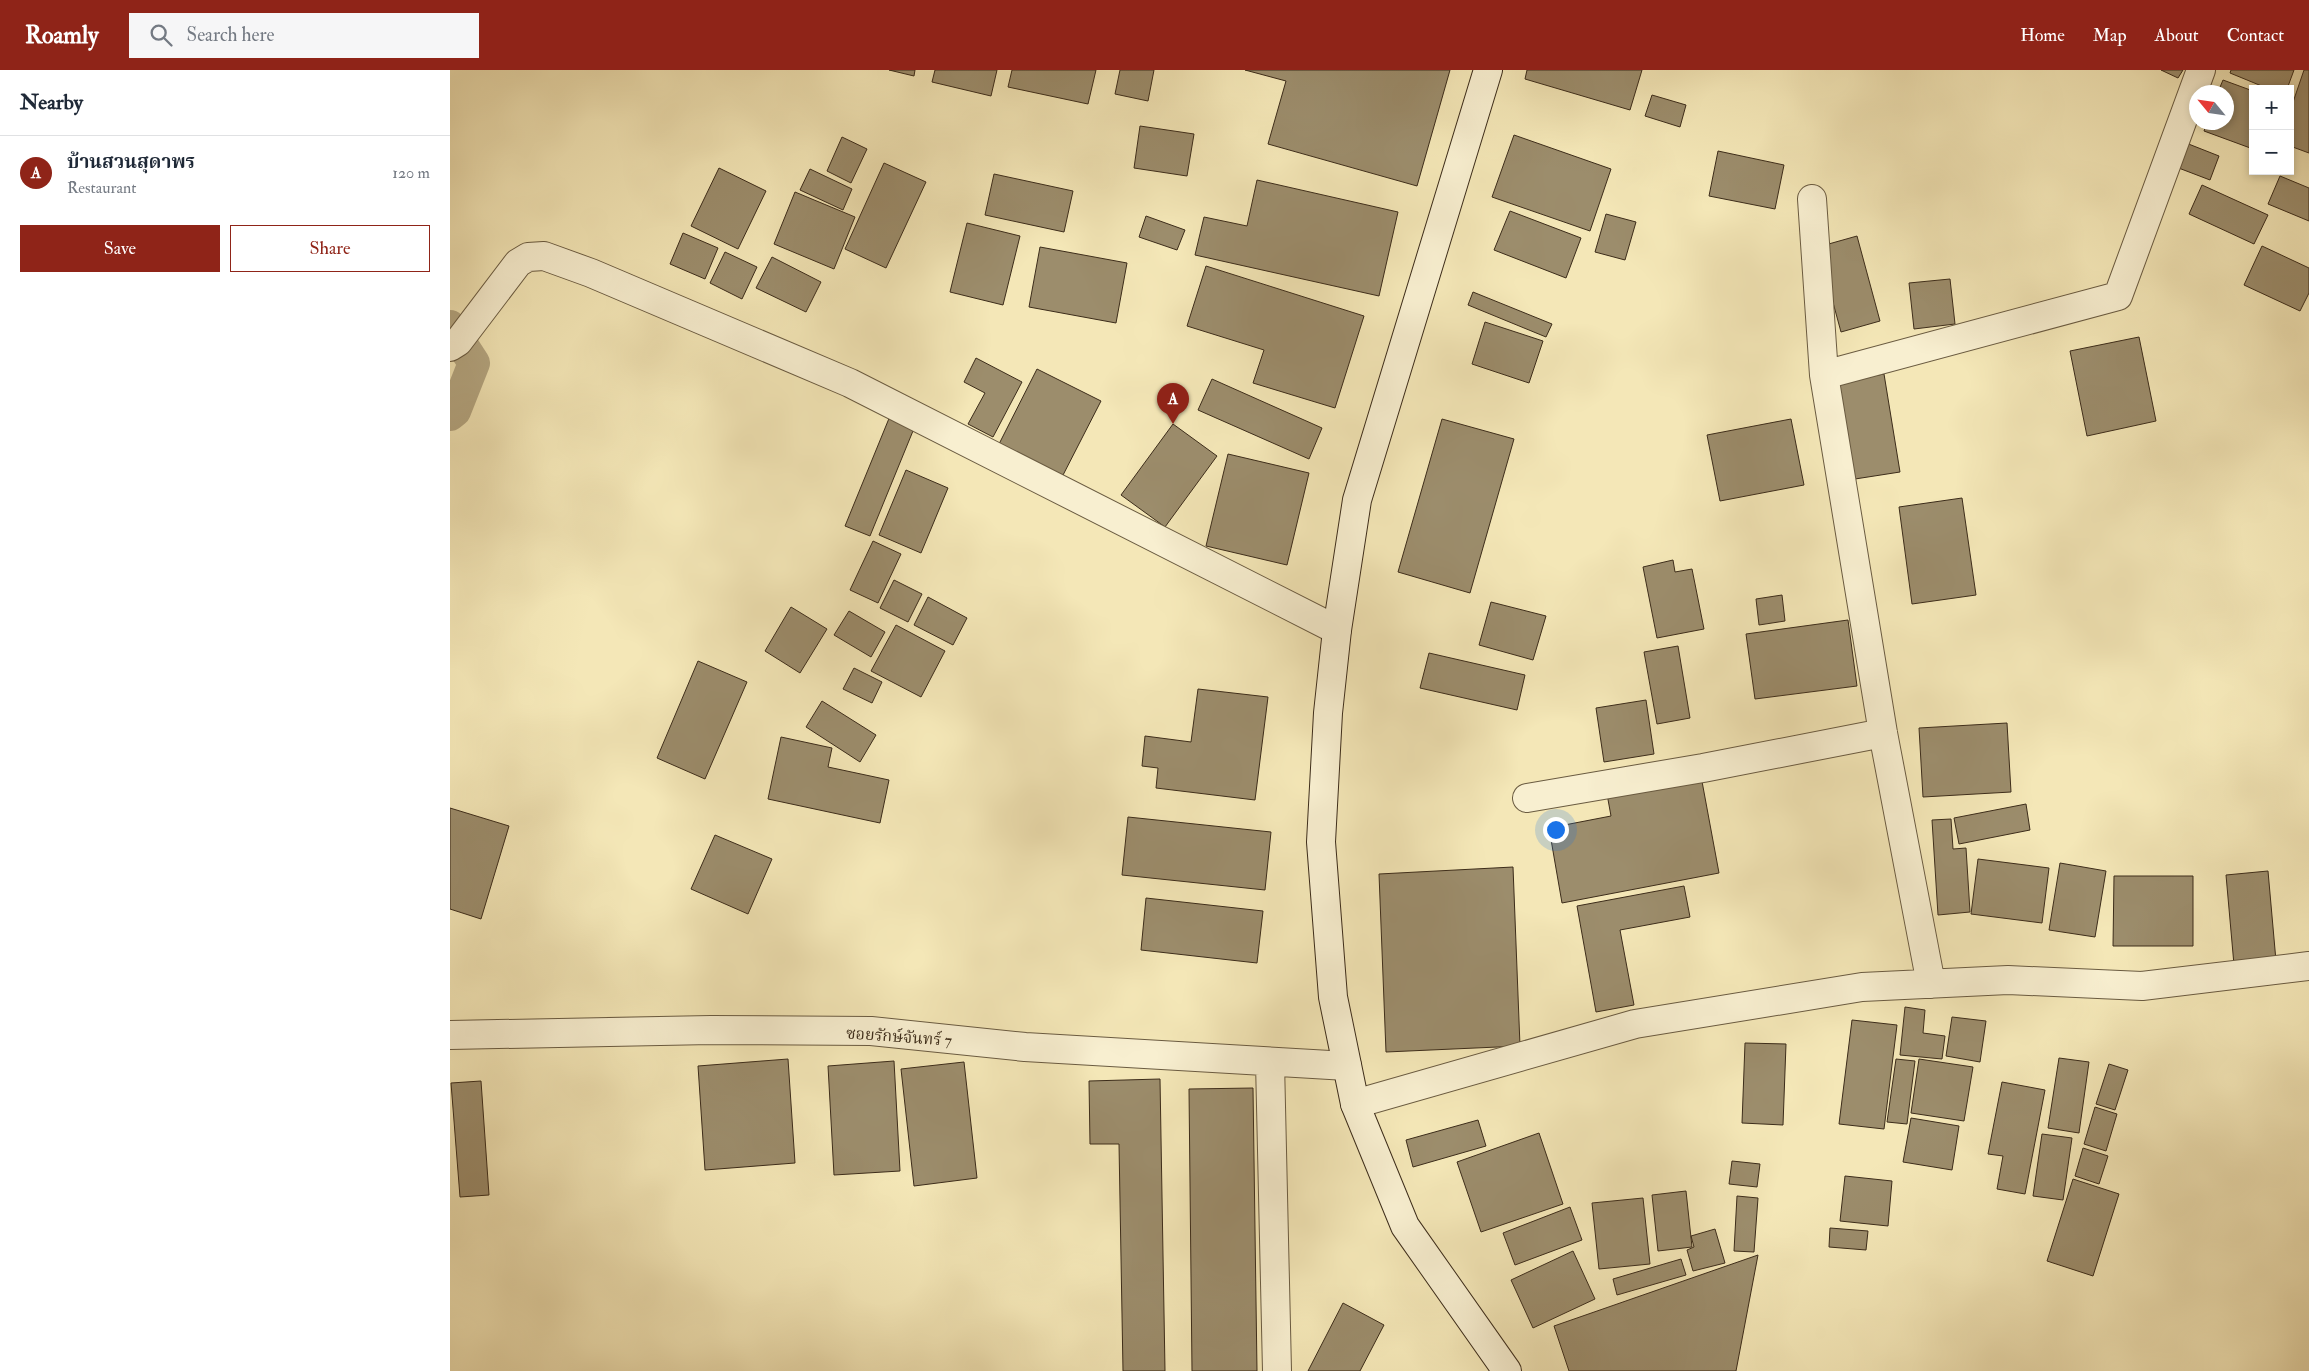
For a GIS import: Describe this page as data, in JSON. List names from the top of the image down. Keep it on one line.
{"streets":{"street":["ซอยรักษ์จันทร์ 7"]},"north":"top left","page":{"header":"Roamly","search":"Search here","nav":["Home","Map","About","Contact"],"heading":"Nearby","map_buttons":["+","−"],"list":[{"mark":"A","name":"บ้านสวนสุดาพร","note":"Restaurant","value":"120 m"}],"buttons":["Save","Share"],"pins":"A"}}
